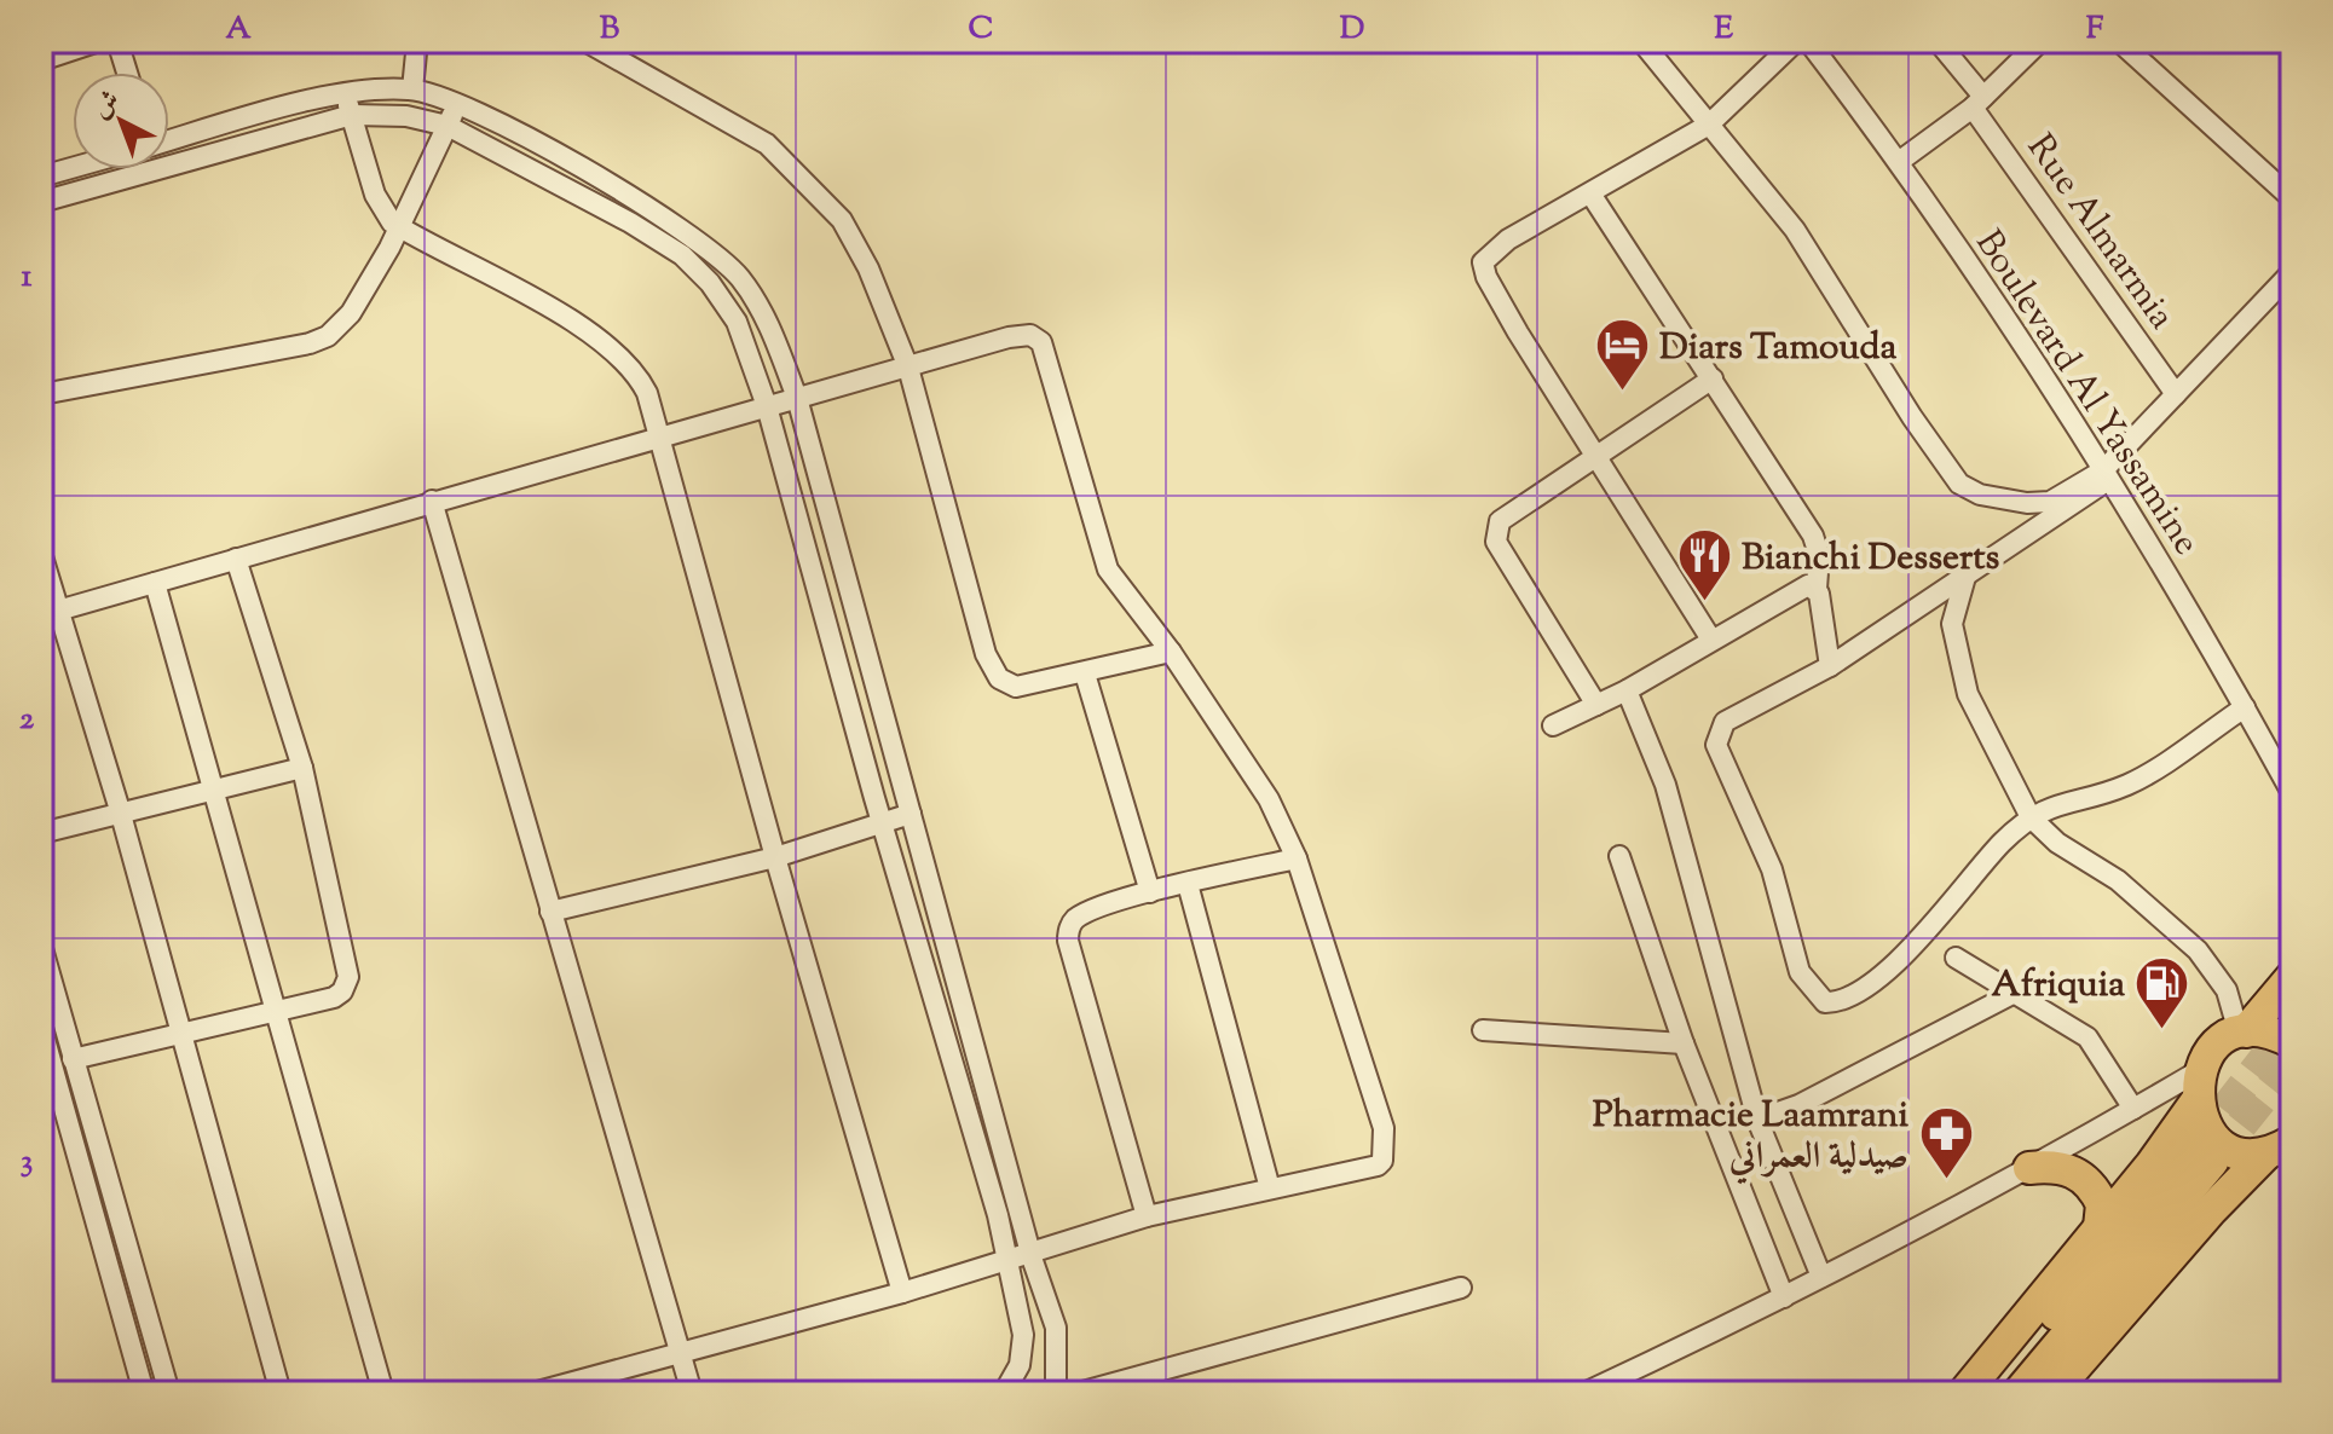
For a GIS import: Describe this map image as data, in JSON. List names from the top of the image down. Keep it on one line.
{"streets":{"street":["Rue Almarmia","Boulevard Al Yassamine"]},"places":{"hotel":["Diars Tamouda"],"restaurant":["Bianchi Desserts"],"fuel station":["Afriquia"],"pharmacy":["Pharmacie Laamrani صيدلية العمراني"]},"north":"top left","grid":{"columns":["A","B","C","D","E","F"],"rows":["1","2","3"]}}
